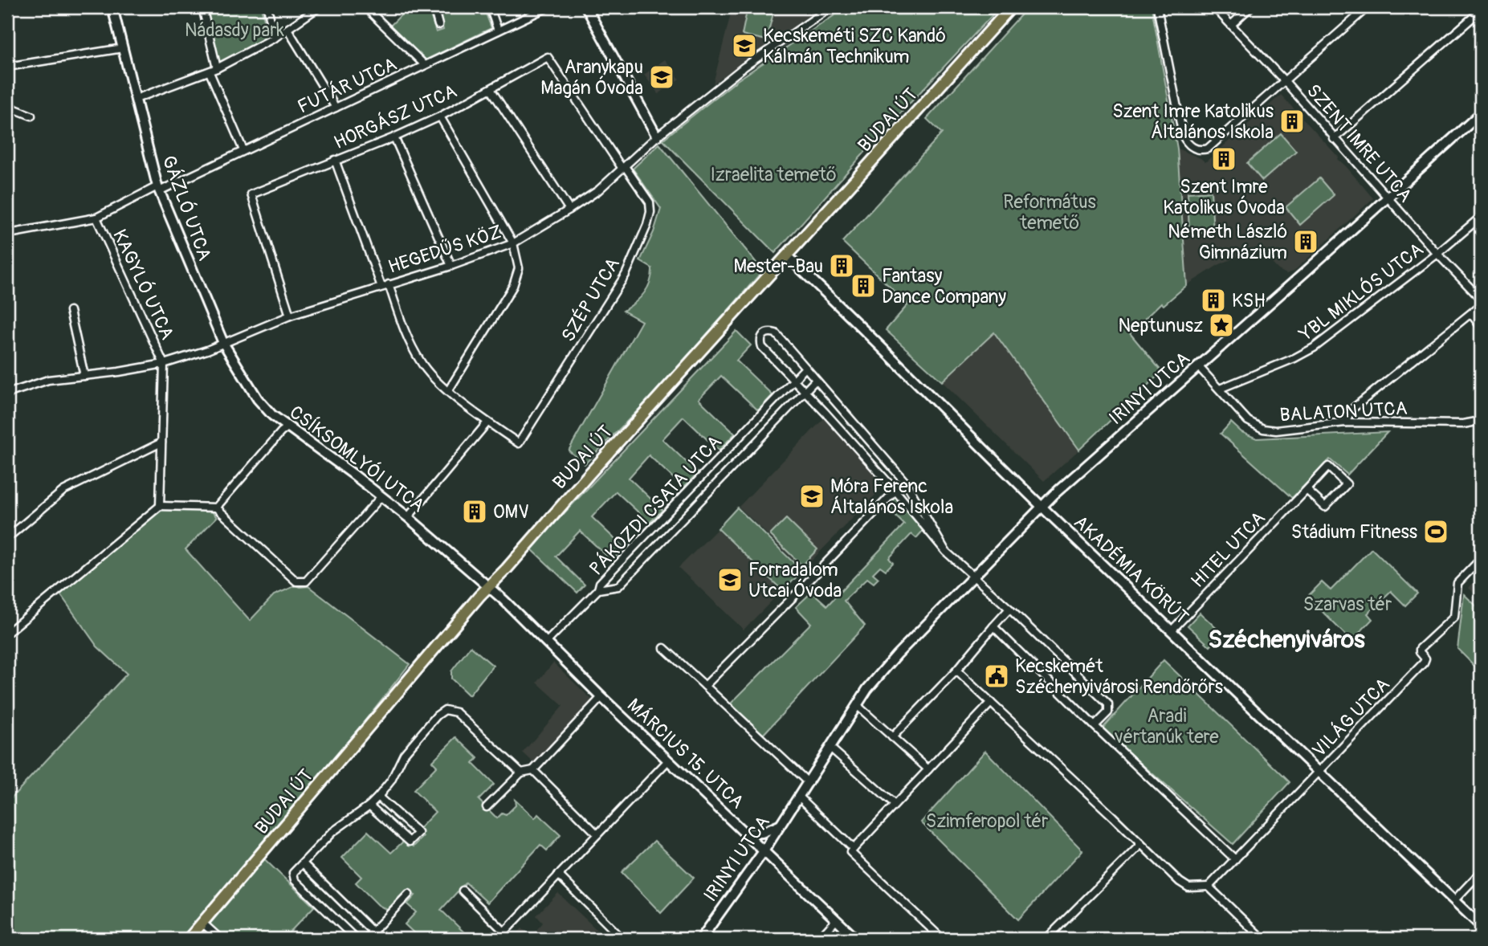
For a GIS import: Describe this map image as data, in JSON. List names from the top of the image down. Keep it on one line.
{"streets":{"main road":["BUDAI ÚT"],"street":["FUTÁR UTCA","HORGÁSZ UTCA","SZENT IMRE UTCA","GÁZLÓ UTCA","HEGEDŰS KÖZ","KAGYLÓ UTCA","YBL MIKLÓS UTCA","SZÉP UTCA","IRINYI UTCA","BALATON UTCA","CSÍKSOMLYÓI UTCA","PÁKOZDI CSATA UTCA","HITEL UTCA","AKADÉMIA KÖRÚT","VILÁG UTCA","MÁRCIUS 15. UTCA"]},"crossings":[["FUTÁR UTCA","GÁZLÓ UTCA"],["FUTÁR UTCA","KAGYLÓ UTCA"],["HORGÁSZ UTCA","HEGEDŰS KÖZ"],["HORGÁSZ UTCA","SZÉP UTCA"],["BUDAI ÚT","CSÍKSOMLYÓI UTCA"],["BUDAI ÚT","AKADÉMIA KÖRÚT"],["BUDAI ÚT","MÁRCIUS 15. UTCA"],["SZENT IMRE UTCA","YBL MIKLÓS UTCA"],["SZENT IMRE UTCA","IRINYI UTCA"],["GÁZLÓ UTCA","HEGEDŰS KÖZ"],["GÁZLÓ UTCA","CSÍKSOMLYÓI UTCA"],["HEGEDŰS KÖZ","KAGYLÓ UTCA"],["HEGEDŰS KÖZ","SZÉP UTCA"],["HEGEDŰS KÖZ","CSÍKSOMLYÓI UTCA"],["YBL MIKLÓS UTCA","BALATON UTCA"],["IRINYI UTCA","BALATON UTCA"],["IRINYI UTCA","AKADÉMIA KÖRÚT"],["IRINYI UTCA","MÁRCIUS 15. UTCA"],["CSÍKSOMLYÓI UTCA","MÁRCIUS 15. UTCA"],["HITEL UTCA","AKADÉMIA KÖRÚT"],["AKADÉMIA KÖRÚT","VILÁG UTCA"]],"districts":["Széchenyiváros"],"parks":["Nádasdy park","Izraelita temető","Református temető","Szarvas tér","Aradi vértanúk tere","Szimferopol tér"],"places":{"school or university":["Kecskeméti SZC Kandó Kálmán Technikum","Aranykapu Magán Óvoda","Móra Ferenc Általános Iskola","Forradalom Utcai Óvoda"],"building":["Szent Imre Katolikus Általános Iskola","Szent Imre Katolikus Óvoda","Németh László Gimnázium","Mester-Bau","Fantasy Dance Company","KSH","OMV"],"place":["Neptunusz"],"sports":["Stádium Fitness"],"public building":["Kecskemét Széchenyivárosi Rendőrőrs"]}}
